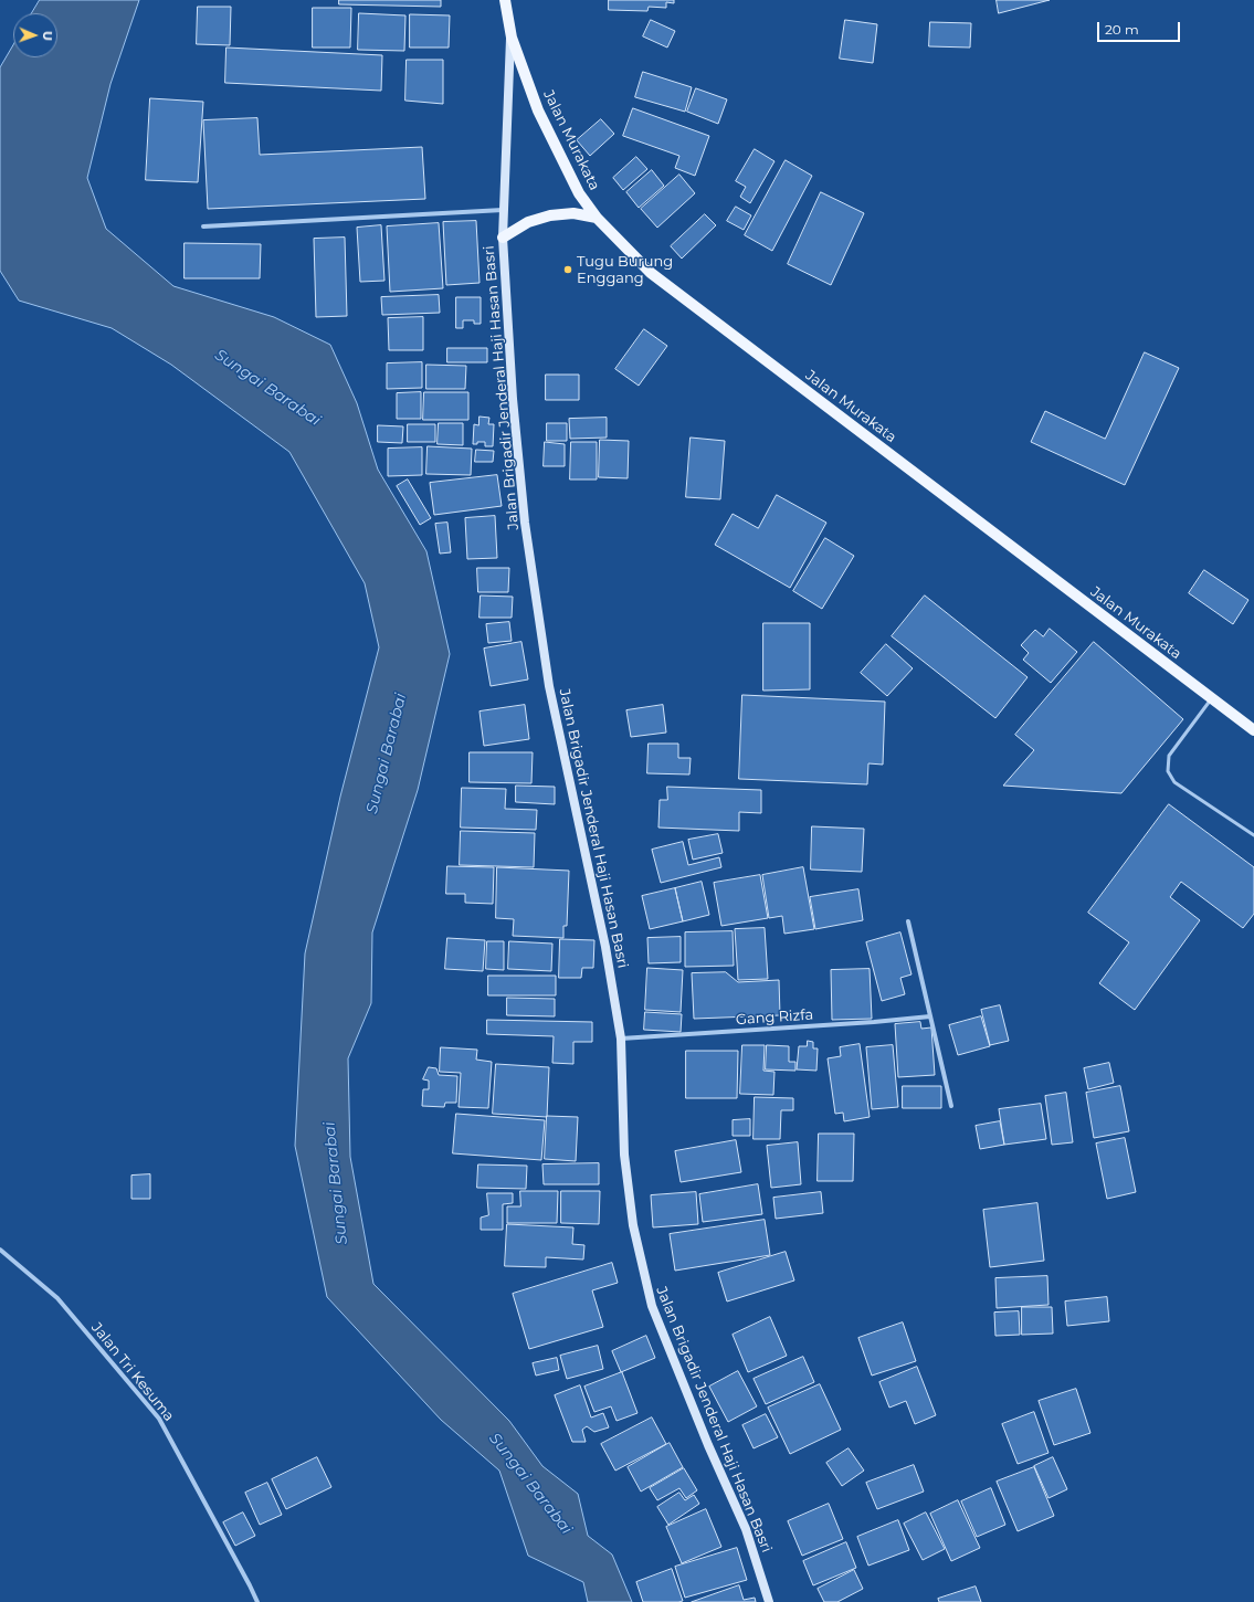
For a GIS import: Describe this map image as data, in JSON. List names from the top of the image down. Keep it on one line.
{"streets":{"main road":["Jalan Murakata","Jalan Brigadir Jenderal Haji Hasan Basri"],"street":["Gang Rizfa","Jalan Tri Kesuma"]},"crossings":[["Jalan Murakata","Jalan Brigadir Jenderal Haji Hasan Basri"],["Jalan Brigadir Jenderal Haji Hasan Basri","Gang Rizfa"]],"water":["Sungai Barabai"],"places":["Tugu Burung Enggang"],"scale_bar":"20 m","north":"right"}
